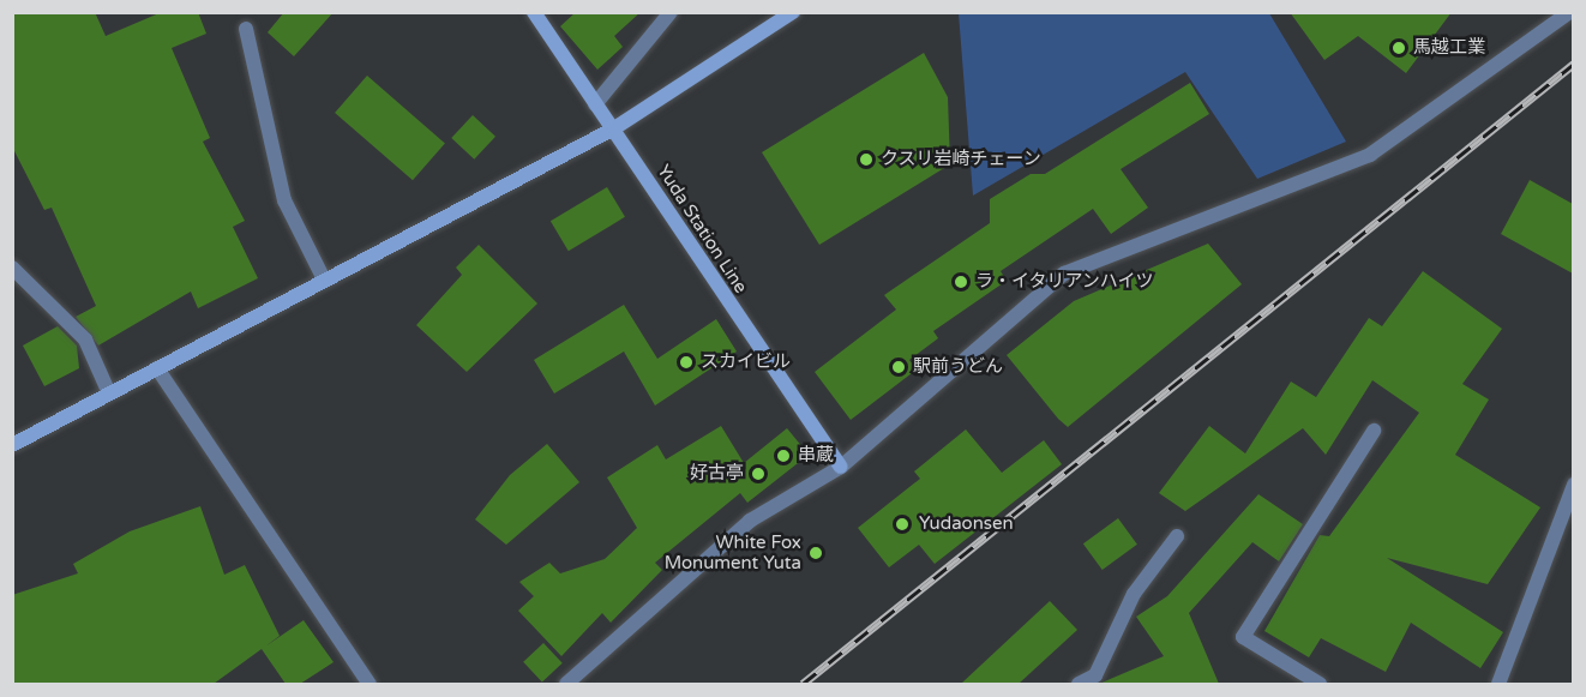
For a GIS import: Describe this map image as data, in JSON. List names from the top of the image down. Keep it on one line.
{"streets":{"street":["Yuda Station Line"]},"places":["馬越工業","クスリ岩崎チェーン","ラ・イタリアンハイツ","スカイビル","駅前うどん","串蔵","好古亭","Yudaonsen","White Fox Monument Yuta"]}
